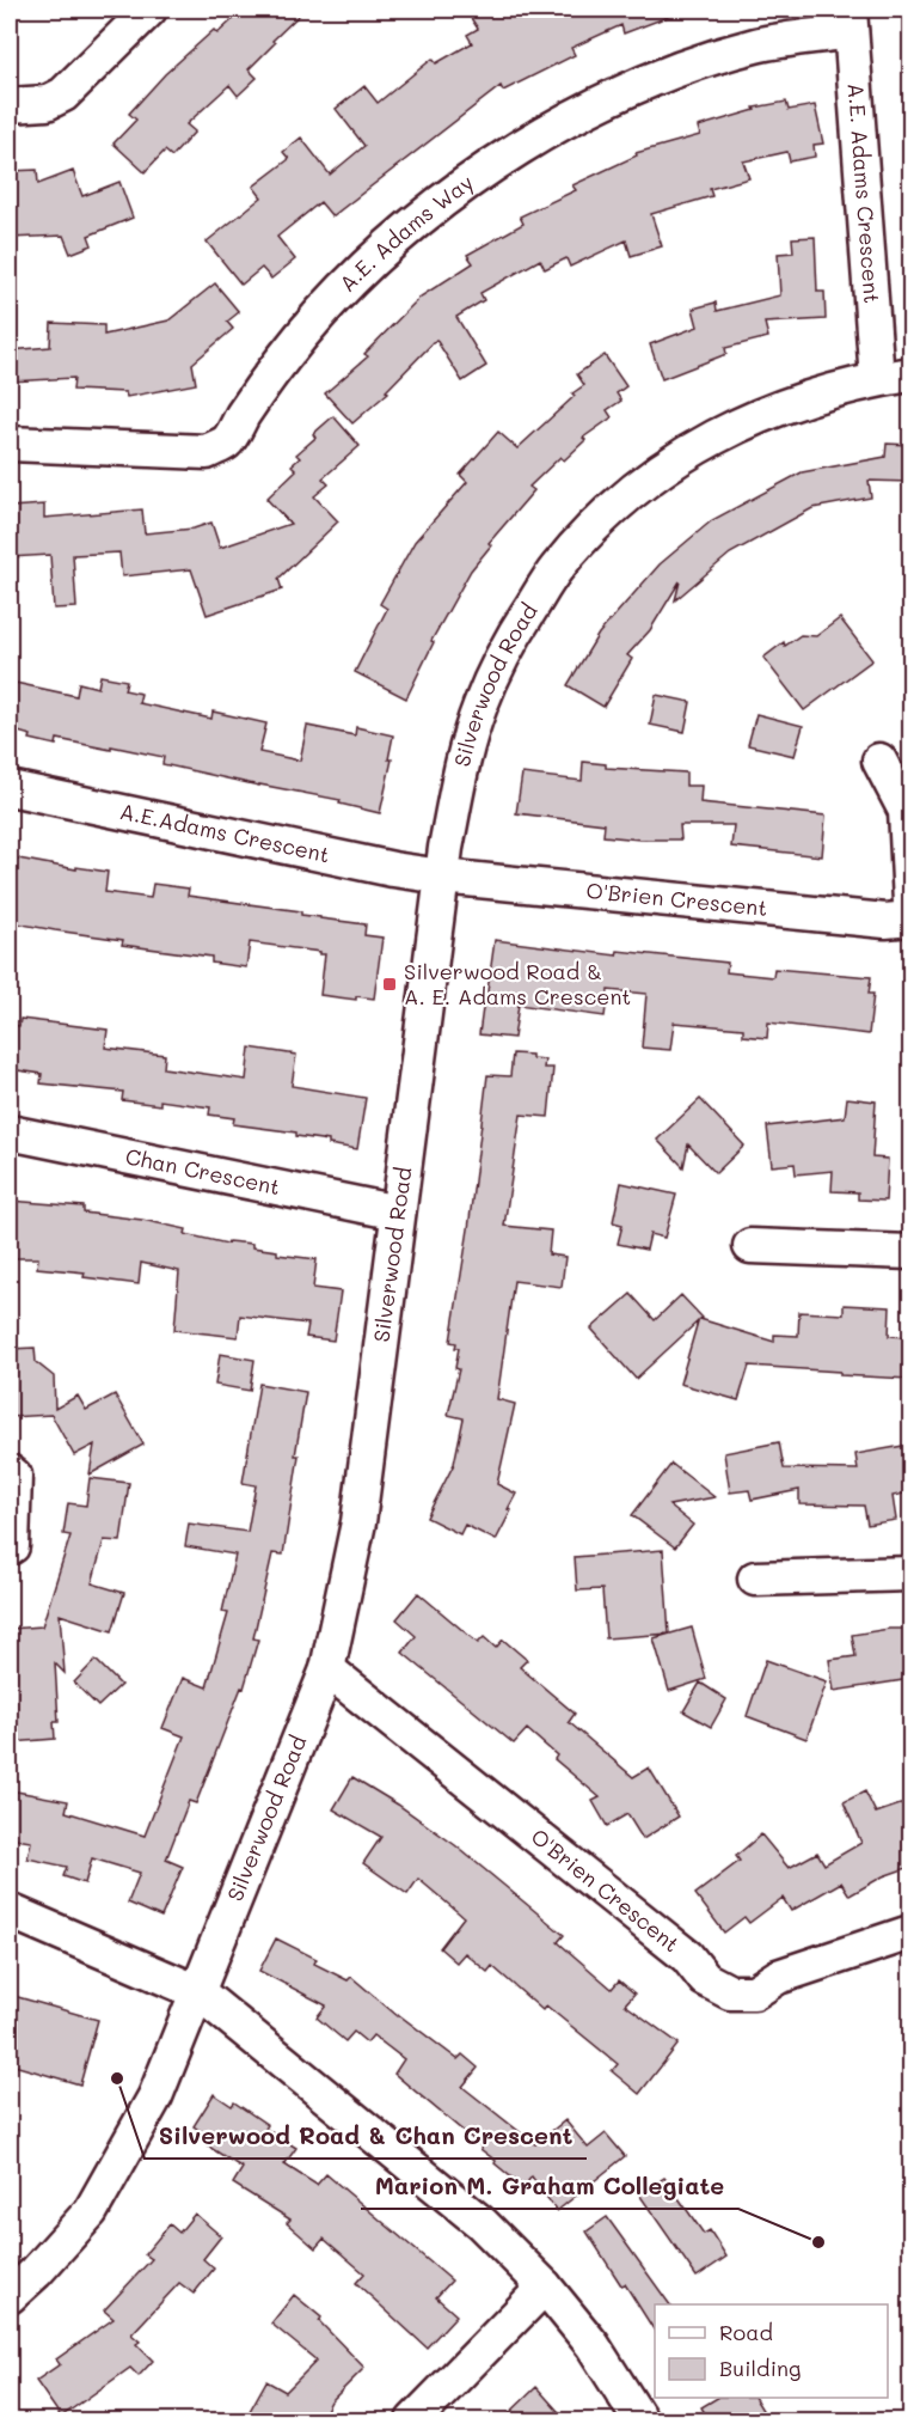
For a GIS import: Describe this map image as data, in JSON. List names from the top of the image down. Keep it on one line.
{"streets":{"street":["A.E. Adams Crescent","A.E. Adams Way","Silverwood Road","A.E.Adams Crescent","O'Brien Crescent","Chan Crescent"]},"crossings":[["A.E. Adams Crescent","A.E. Adams Way"],["A.E. Adams Crescent","Silverwood Road"],["Silverwood Road","A.E.Adams Crescent"],["Silverwood Road","O'Brien Crescent"],["Silverwood Road","Chan Crescent"],["A.E.Adams Crescent","O'Brien Crescent"]],"places":{"transit":["Silverwood Road & A. E. Adams Crescent"],"other":["Silverwood Road & Chan Crescent","Marion M. Graham Collegiate"]},"legend":["Road","Building"]}
